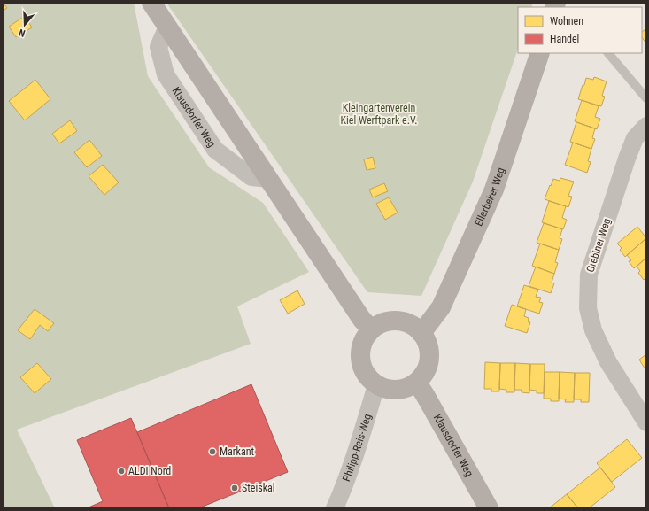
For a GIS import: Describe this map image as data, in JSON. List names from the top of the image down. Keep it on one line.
{"streets":{"street":["Klausdorfer Weg","Ellerbeker Weg","Grebiner Weg","Philipp-Reis-Weg"]},"crossings":[["Klausdorfer Weg","Ellerbeker Weg"],["Klausdorfer Weg","Philipp-Reis-Weg"],["Ellerbeker Weg","Philipp-Reis-Weg"]],"parks":["Kleingartenverein Kiel Werftpark e.V."],"places":["Markant","ALDI Nord","Steiskal"],"legend":["Wohnen","Handel"],"north":"bottom"}
